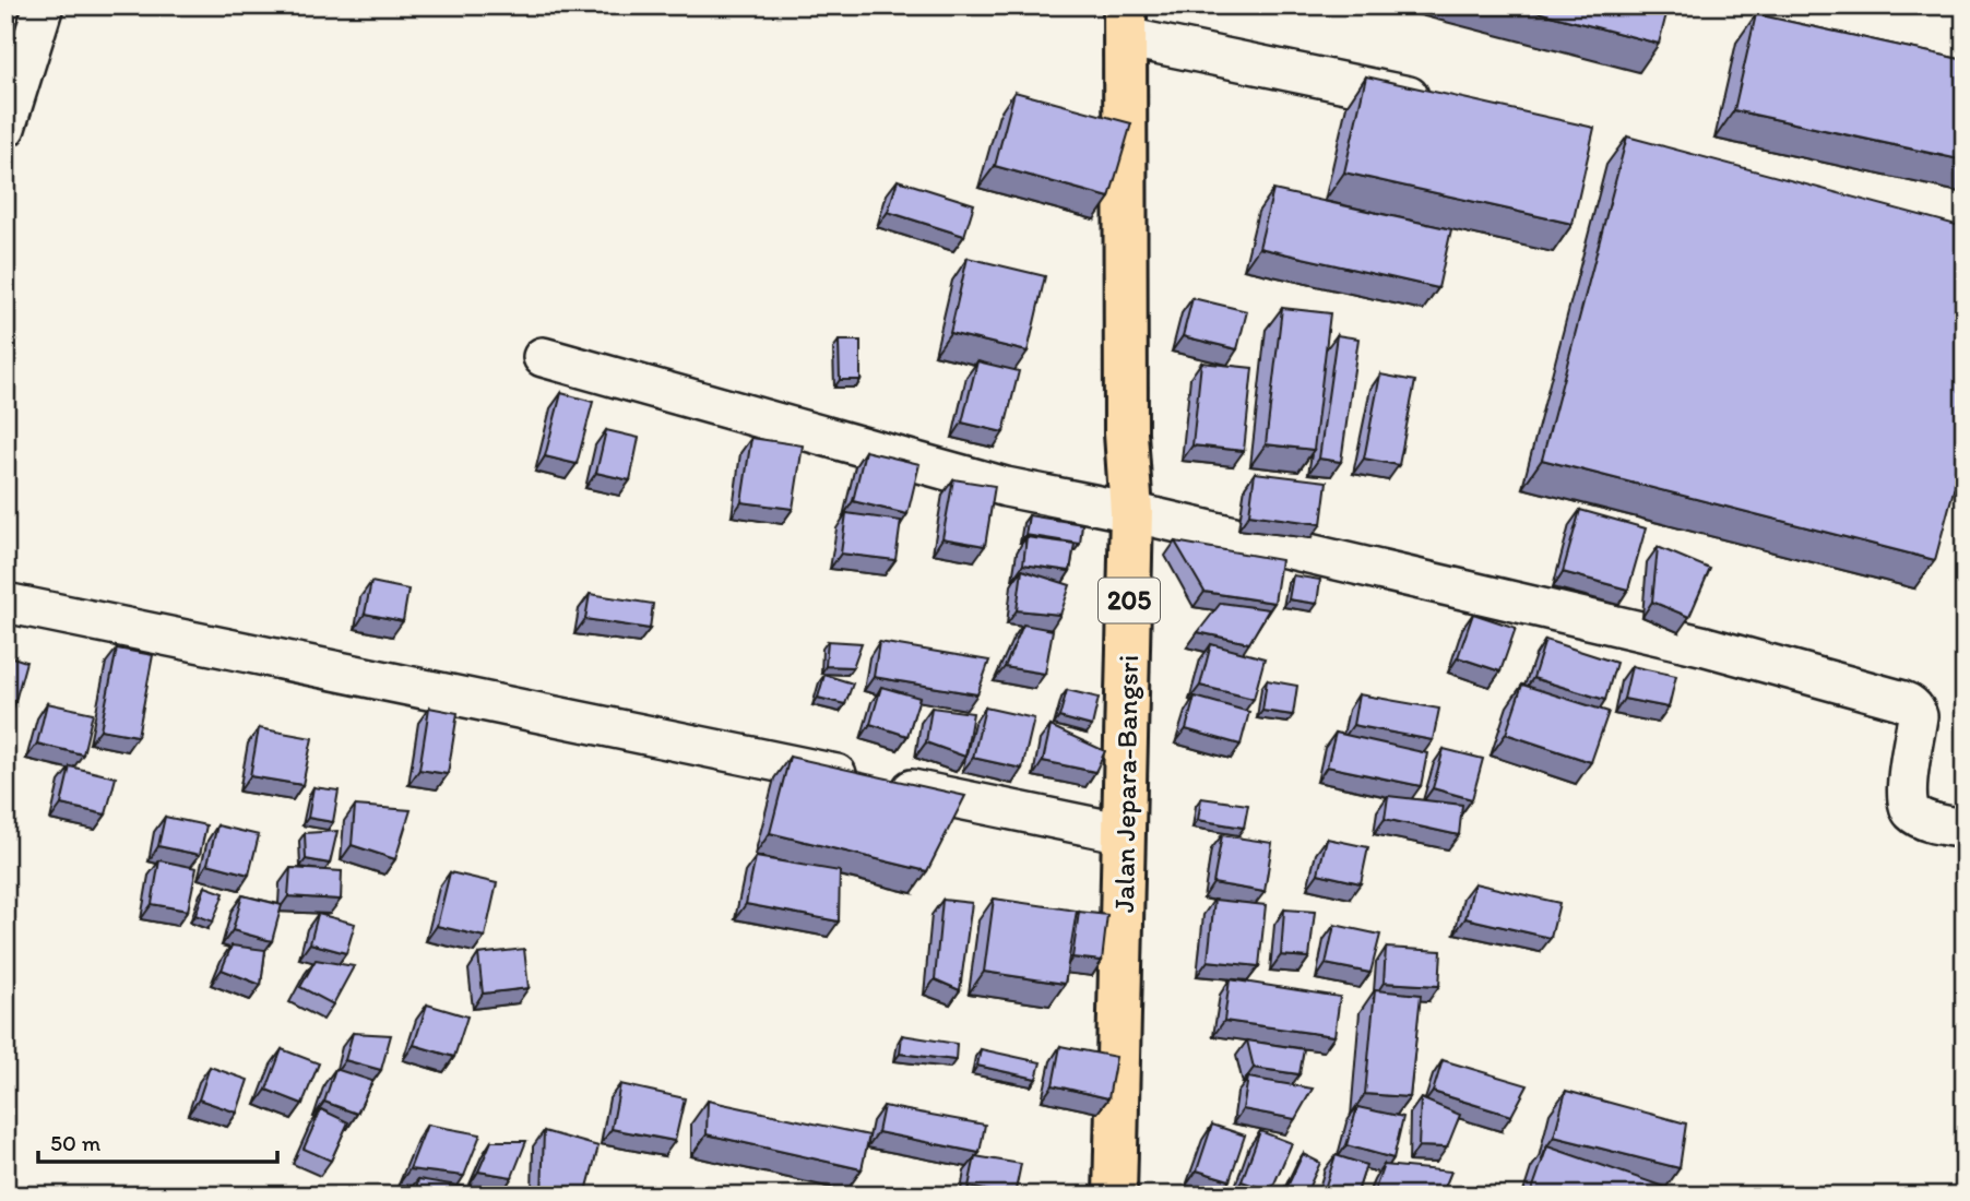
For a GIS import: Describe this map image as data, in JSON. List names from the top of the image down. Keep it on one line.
{"streets":{"main road":["205","Jalan Jepara-Bangsri"]},"scale_bar":"50 m"}
